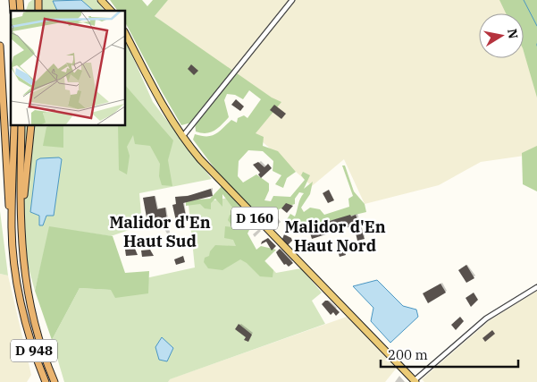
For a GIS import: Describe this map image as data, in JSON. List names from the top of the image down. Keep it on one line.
{"streets":{"highway":["D 948"],"main road":["D 160"]},"districts":["Malidor d'En Haut Sud","Malidor d'En Haut Nord"],"scale_bar":"200 m","north":"right"}
